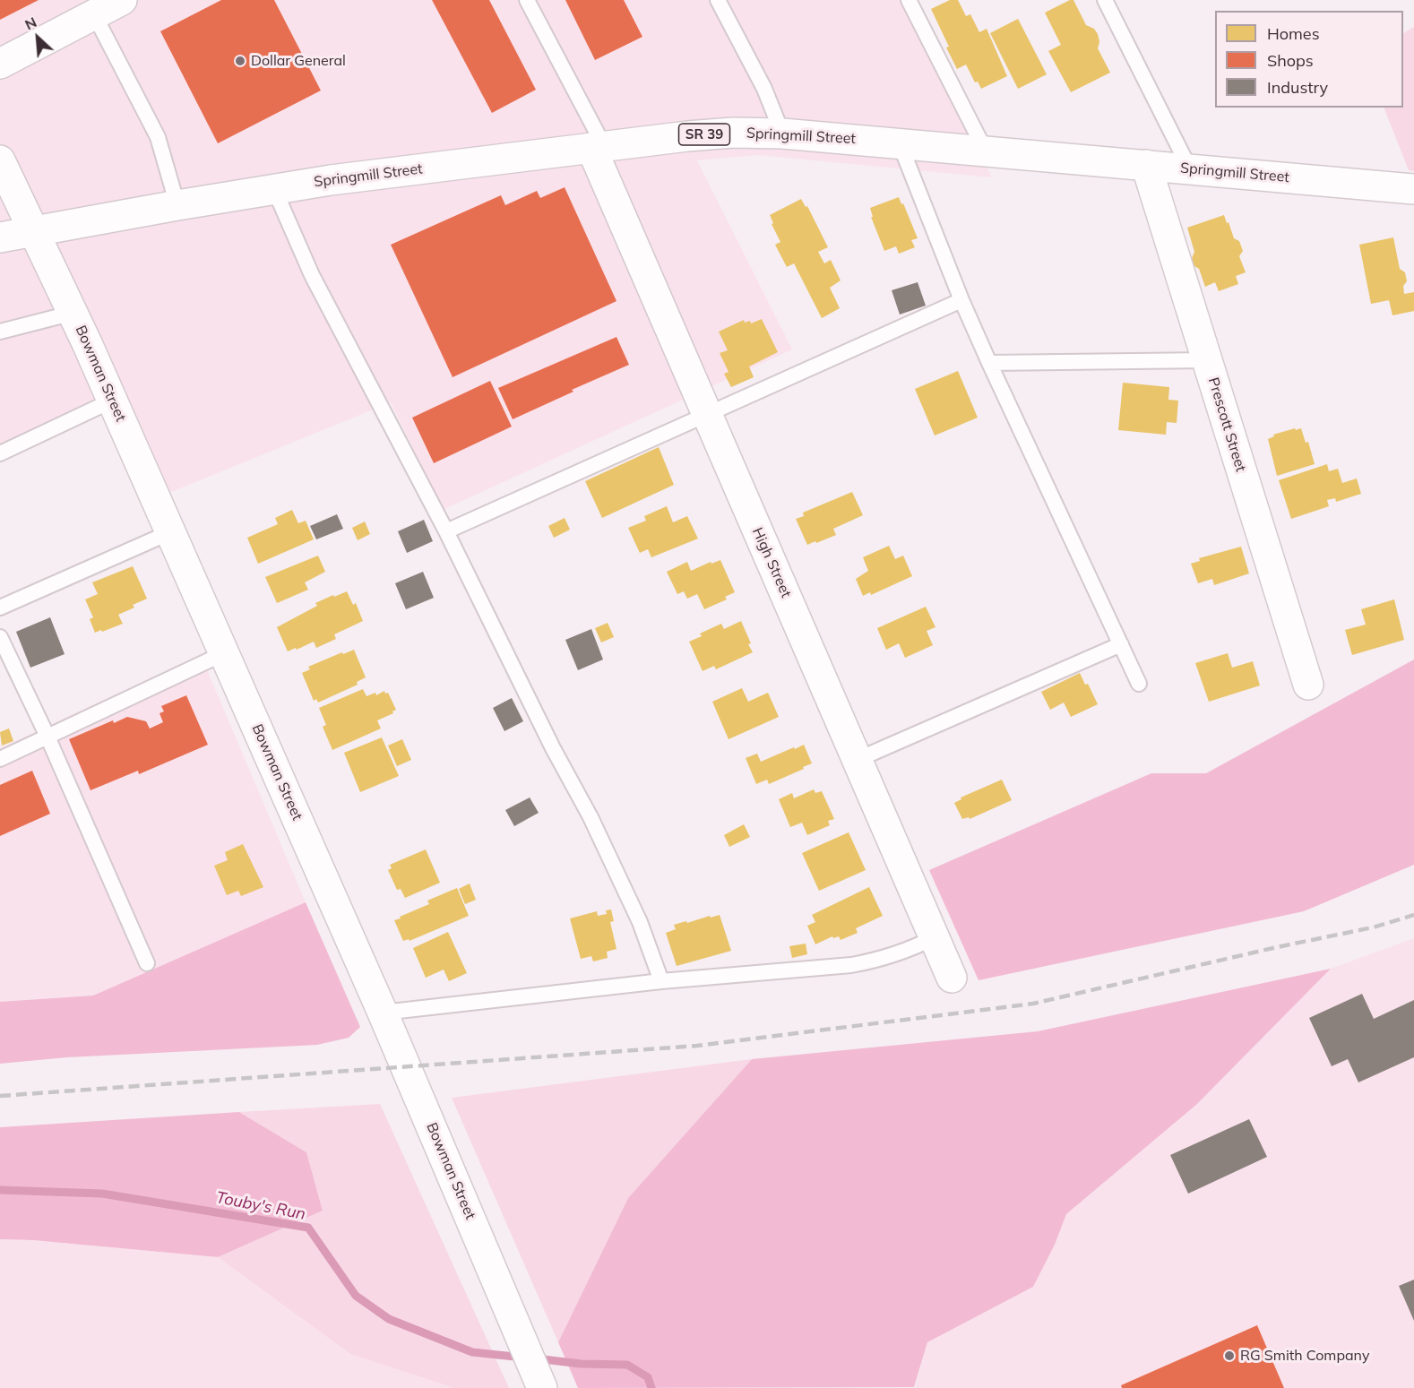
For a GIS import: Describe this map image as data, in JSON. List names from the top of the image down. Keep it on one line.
{"streets":{"street":["SR 39","Springmill Street","Bowman Street","Prescott Street","High Street"]},"crossings":[["Springmill Street","Bowman Street"],["Springmill Street","Prescott Street"],["Springmill Street","High Street"]],"water":["Touby's Run"],"places":["Dollar General","RG Smith Company"],"legend":["Homes","Shops","Industry"],"north":"top left"}
